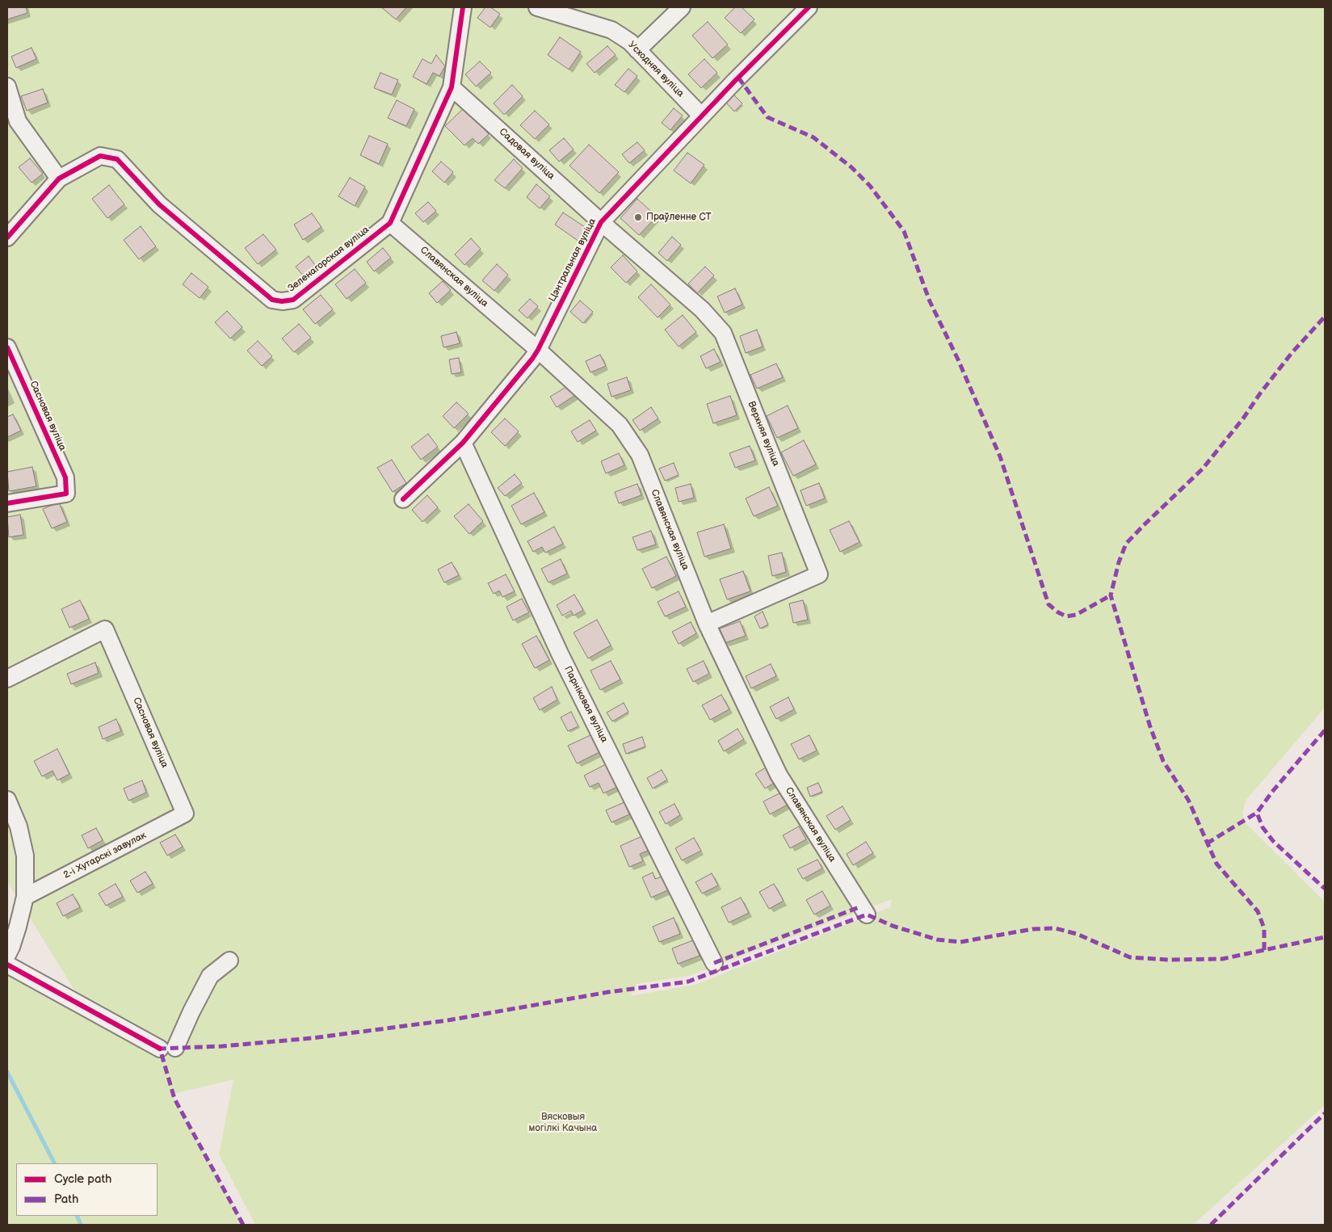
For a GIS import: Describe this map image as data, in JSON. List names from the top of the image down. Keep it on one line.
{"streets":{"street":["Усходняя вуліца","Садовая вуліца","Зеленагорская вуліца","Цэнтральная вуліца","Славянская вуліца","Сасновая вуліца","Верхняя вуліца","Парніковая вуліца","2-і Хутарскі завулак"]},"crossings":[["Усходняя вуліца","Цэнтральная вуліца"],["Садовая вуліца","Зеленагорская вуліца"],["Садовая вуліца","Цэнтральная вуліца"],["Садовая вуліца","Верхняя вуліца"],["Зеленагорская вуліца","Славянская вуліца"],["Цэнтральная вуліца","Славянская вуліца"],["Цэнтральная вуліца","Верхняя вуліца"],["Цэнтральная вуліца","Парніковая вуліца"],["Славянская вуліца","Верхняя вуліца"],["Сасновая вуліца","2-і Хутарскі завулак"]],"parks":["Вясковыя могілкі Качына"],"places":["Праўленне СТ"],"legend":["Cycle path","Path"]}
